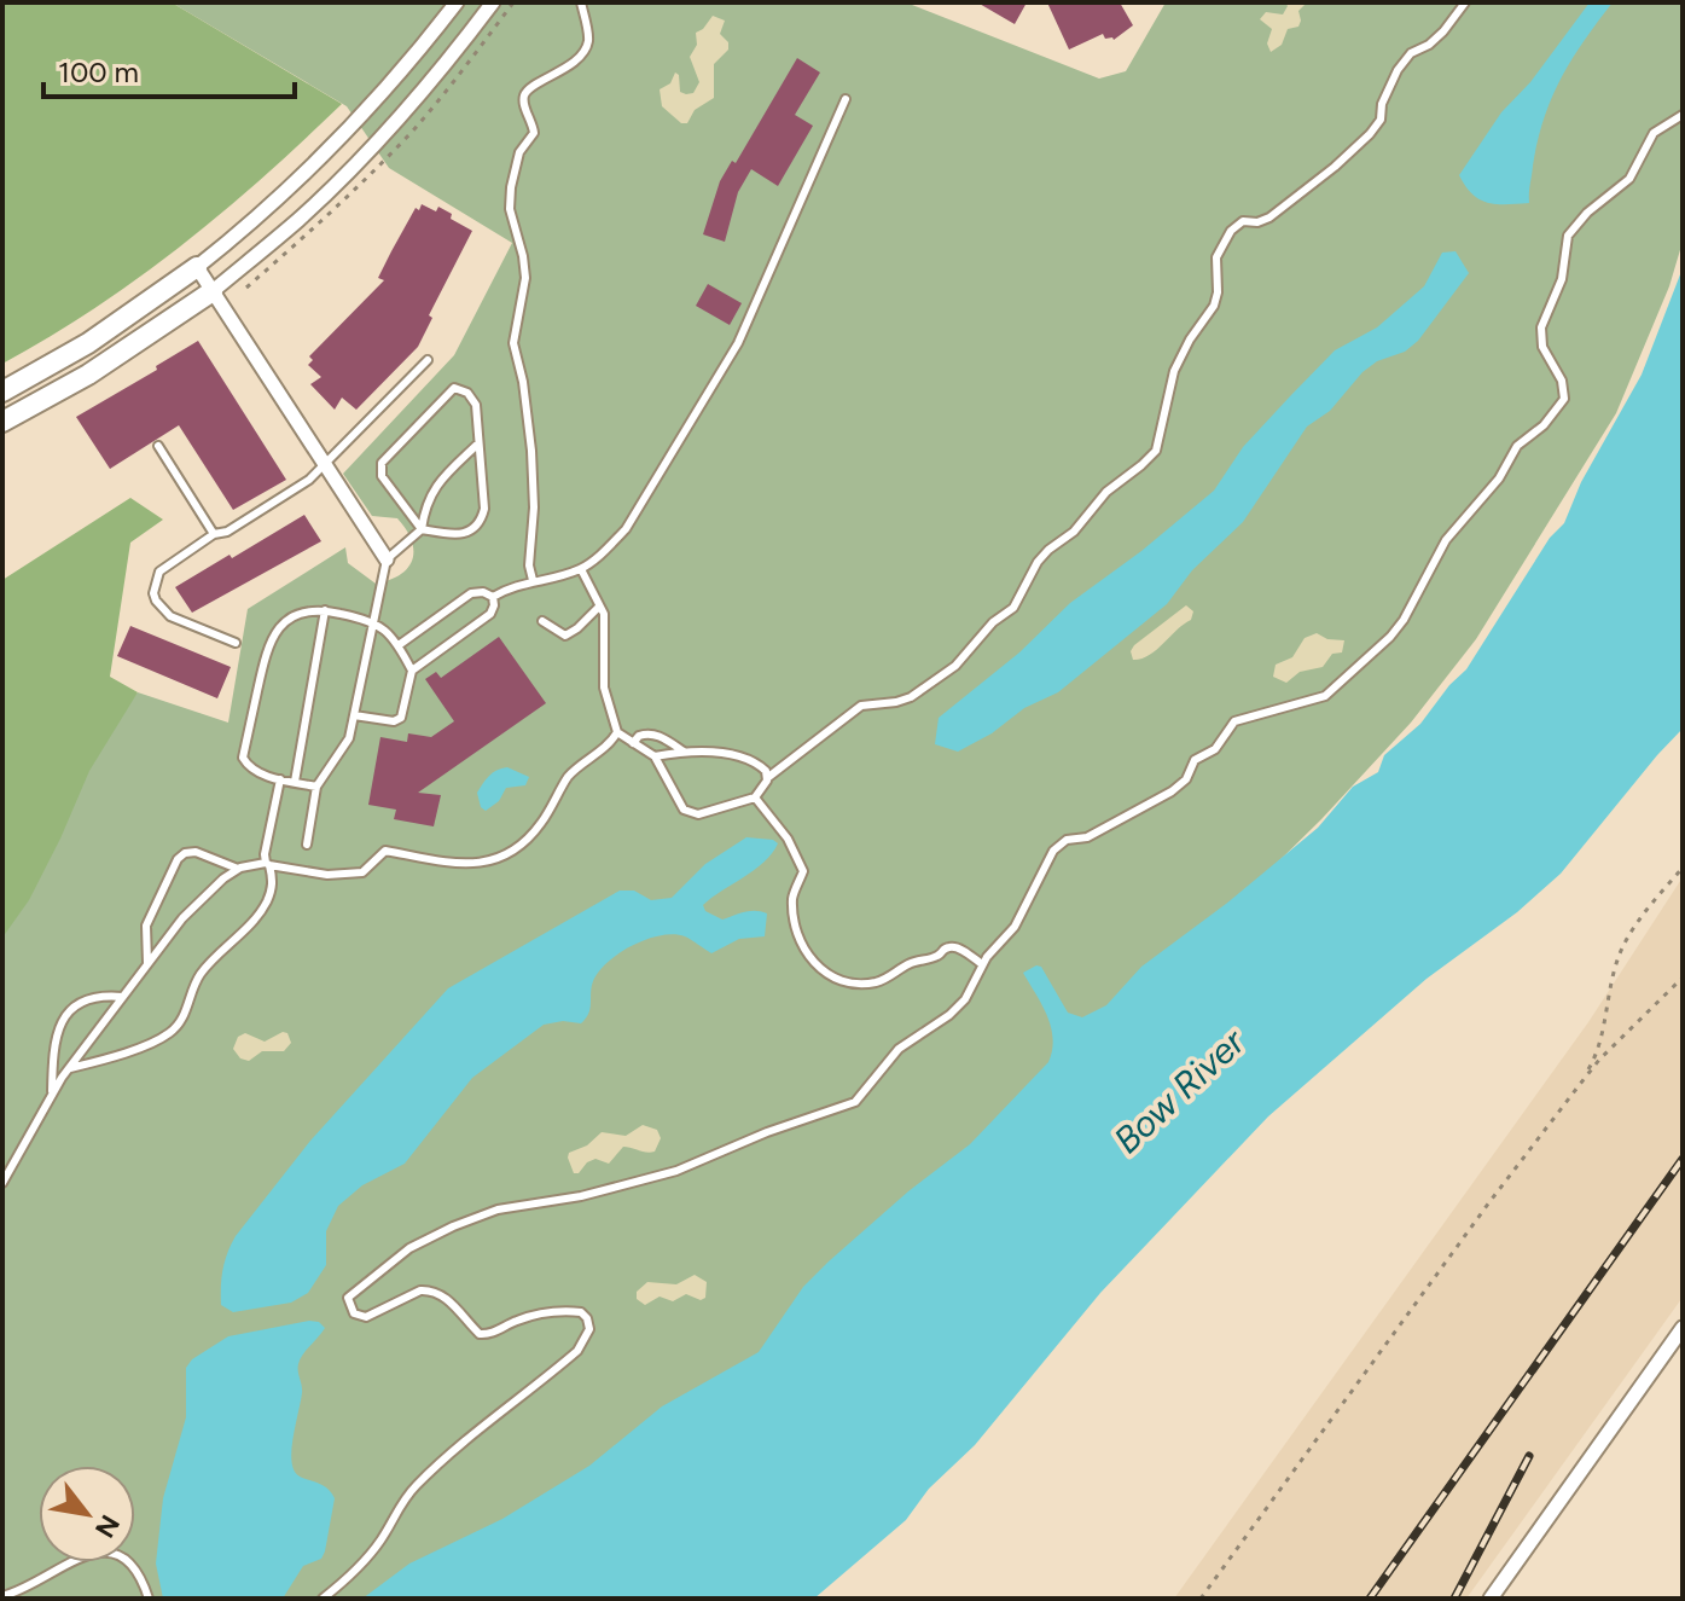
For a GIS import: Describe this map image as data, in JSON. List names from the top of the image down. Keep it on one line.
{"water":["Bow River"],"scale_bar":"100 m","north":"bottom right"}
